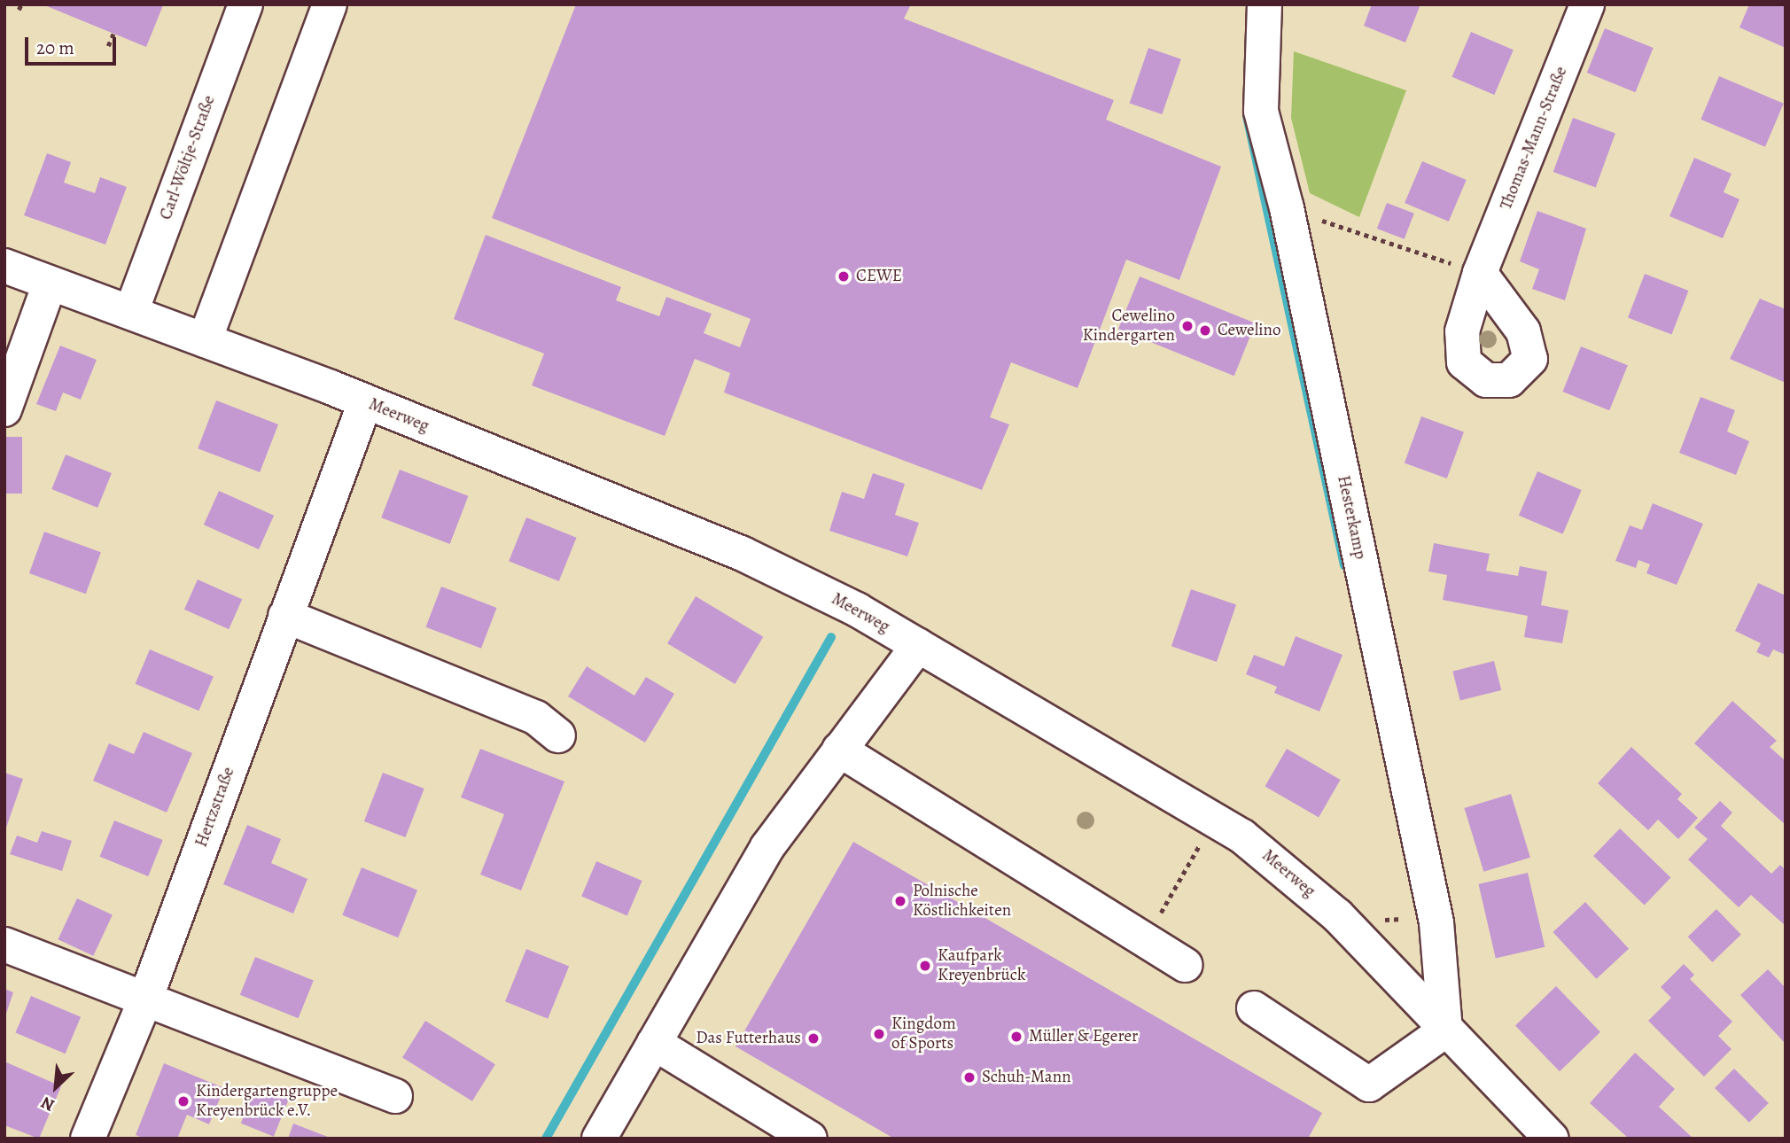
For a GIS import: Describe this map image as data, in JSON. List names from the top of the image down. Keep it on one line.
{"streets":{"street":["Thomas-Mann-Straße","Carl-Wöltje-Straße","Meerweg","Hesterkamp","Hertzstraße"]},"crossings":[["Carl-Wöltje-Straße","Meerweg"],["Meerweg","Hesterkamp"],["Meerweg","Hertzstraße"]],"places":["CEWE","Cewelino Kindergarten","Cewelino","Polnische Köstlichkeiten","Kaufpark Kreyenbrück","Kingdom of Sports","Müller & Egerer","Das Futterhaus","Schuh-Mann","Kindergartengruppe Kreyenbrück e.V."],"scale_bar":"20 m","north":"bottom left"}
